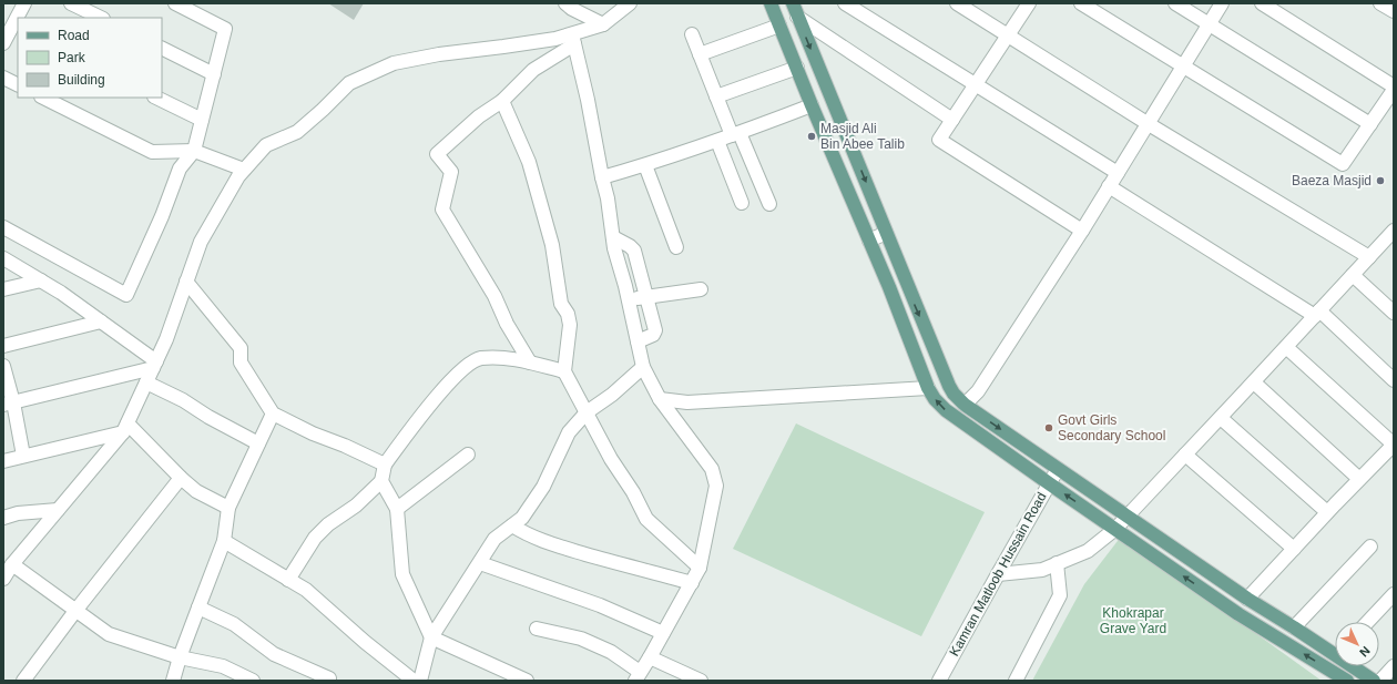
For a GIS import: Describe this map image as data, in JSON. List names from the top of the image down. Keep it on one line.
{"streets":{"street":["Kamran Matloob Hussain Road"]},"parks":["Khokrapar Grave Yard"],"places":["Masjid Ali Bin Abee Talib","Baeza Masjid","Govt Girls Secondary School"],"legend":["Road","Park","Building"],"north":"bottom right"}
